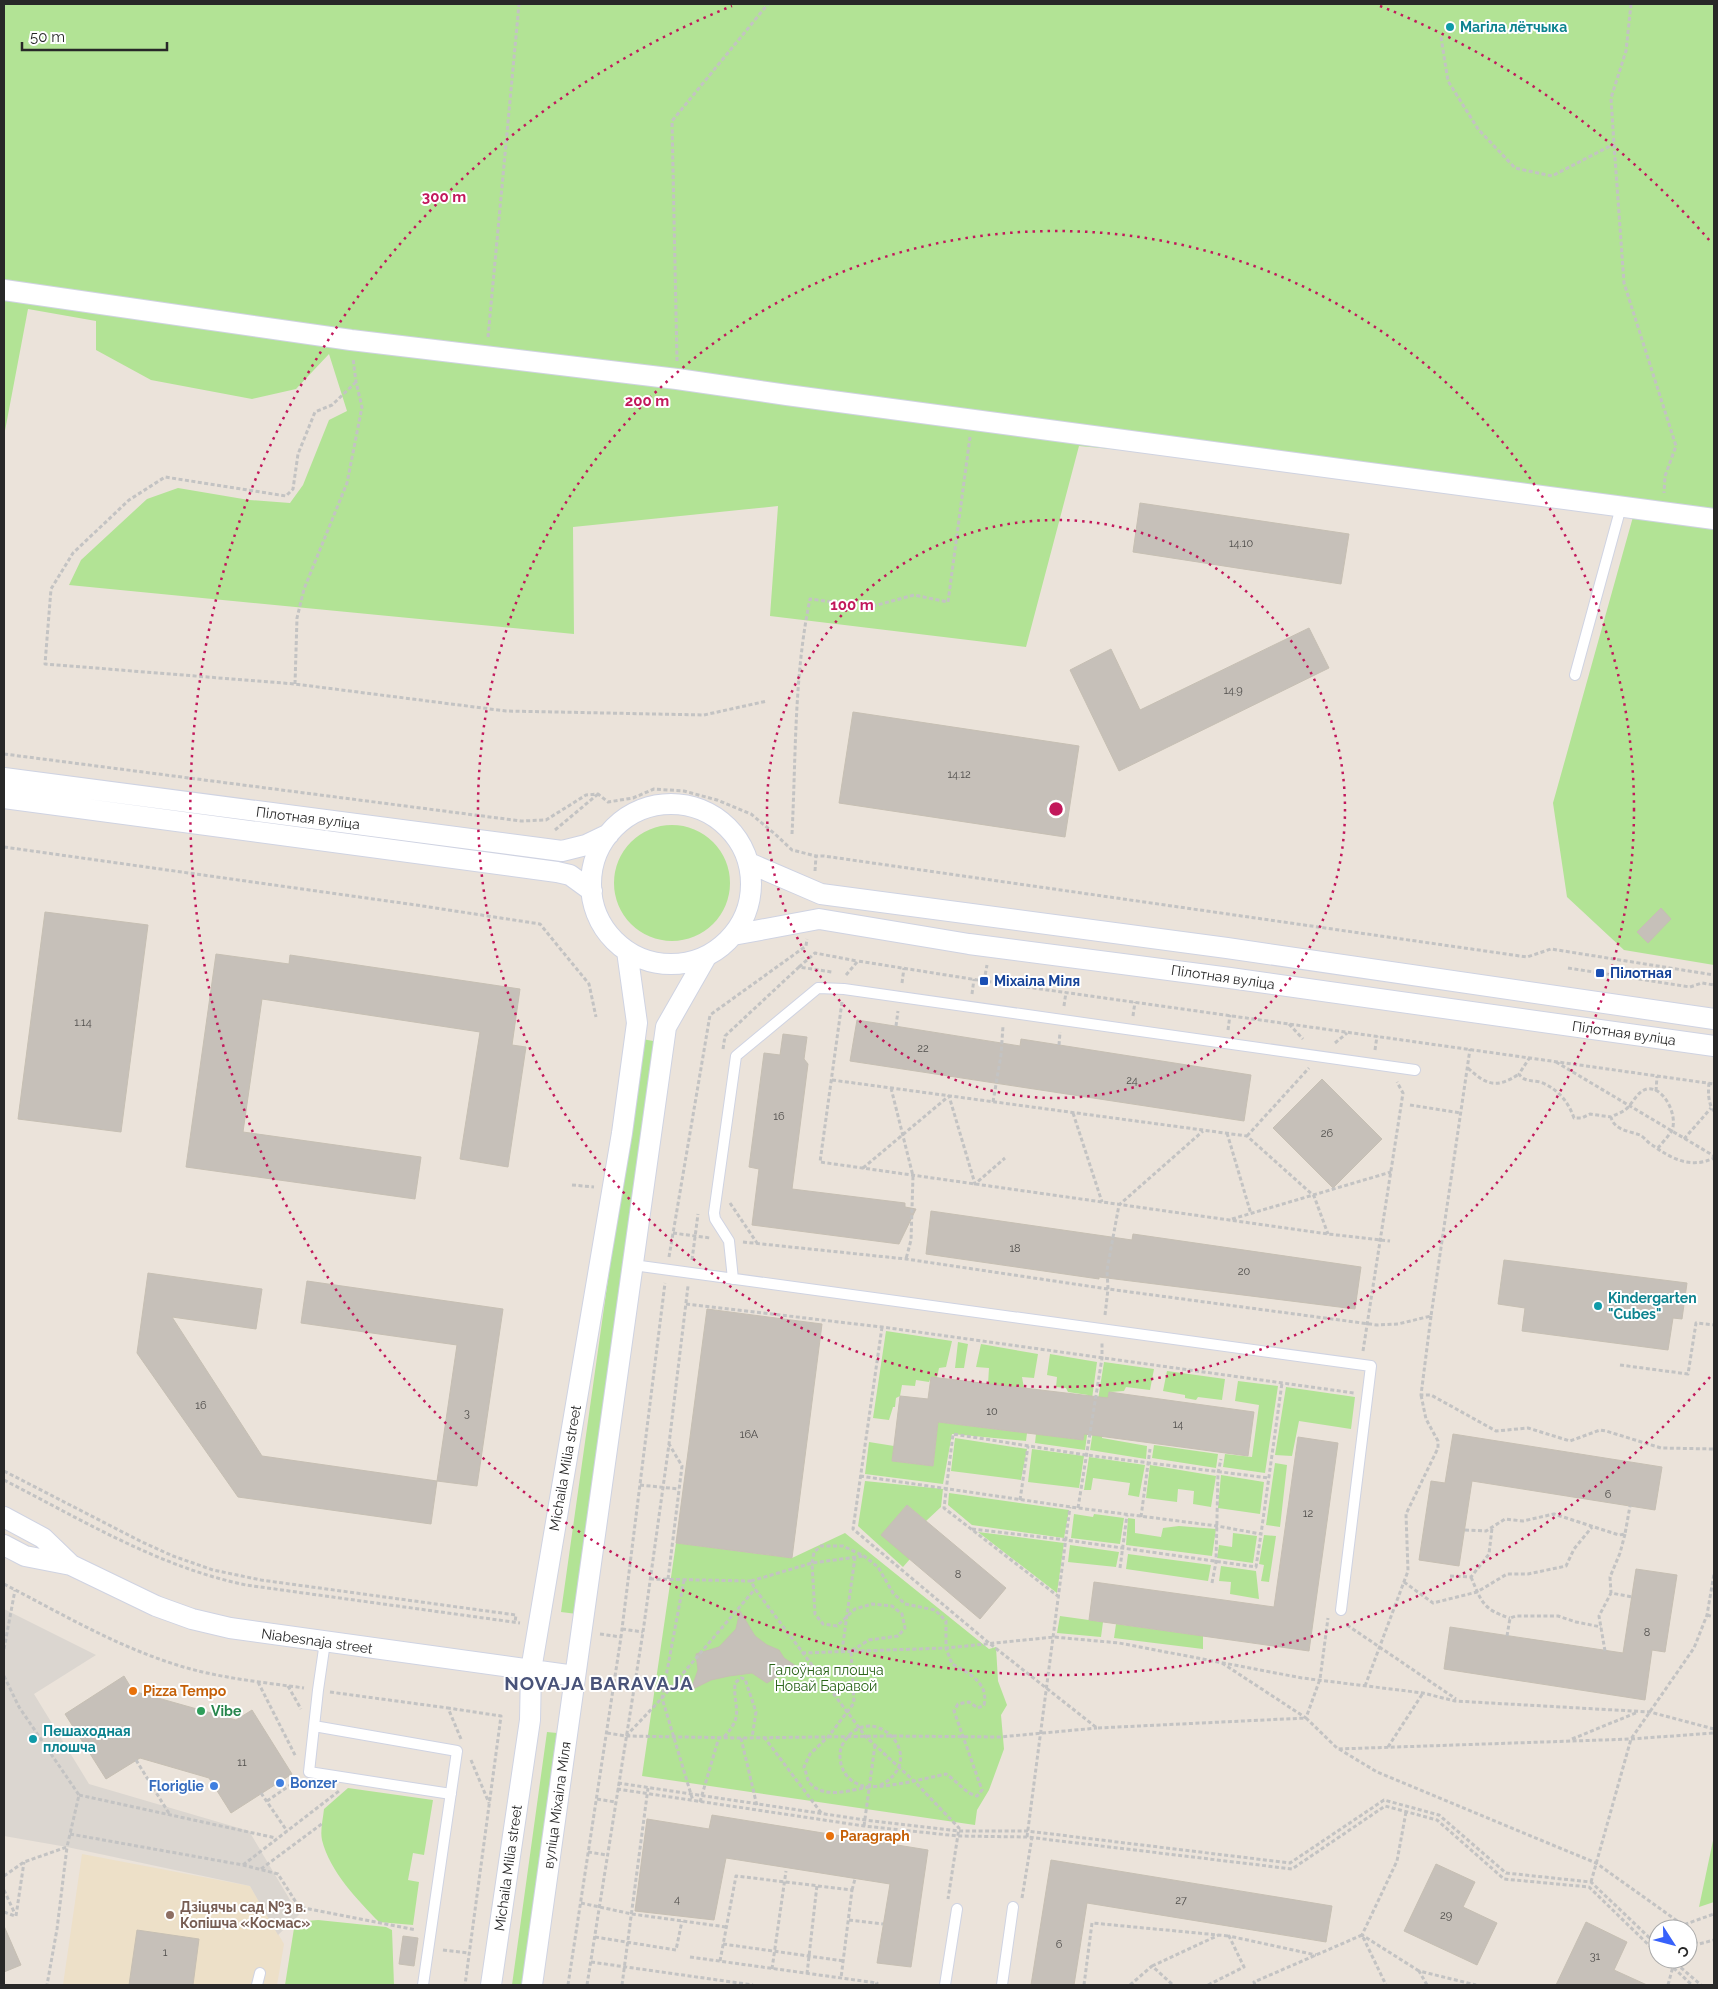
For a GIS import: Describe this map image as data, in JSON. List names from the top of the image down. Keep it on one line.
{"streets":{"street":["Пілотная вуліца","Michaila Milia street","Niabesnaja street","вуліца Міхаіла Міля"]},"crossings":[["Пілотная вуліца","Michaila Milia street"],["Michaila Milia street","Niabesnaja street"],["Niabesnaja street","вуліца Міхаіла Міля"]],"districts":["NOVAJA BARAVAJA"],"parks":["Галоўная плошча Новай Баравой"],"places":{"other":["Магіла лётчыка","Kindergarten \"Cubes\"","Pizza Tempo","Vibe","Пешаходная плошча","Bonzer","Floriglie","Paragraph","Дзіцячы сад №3 в. Копішча «Космас»"],"transit":["Пілотная","Міхаіла Міля"]},"house_numbers":["14.10","14.9","14.12","1.14","22","24","16","26","18","20","16","10","3","14","16А","6","12","8","8","11","4","27","29","6","1","31"],"scale_bar":"50 m","north":"bottom right","rings":["300 m","200 m","100 m"]}
